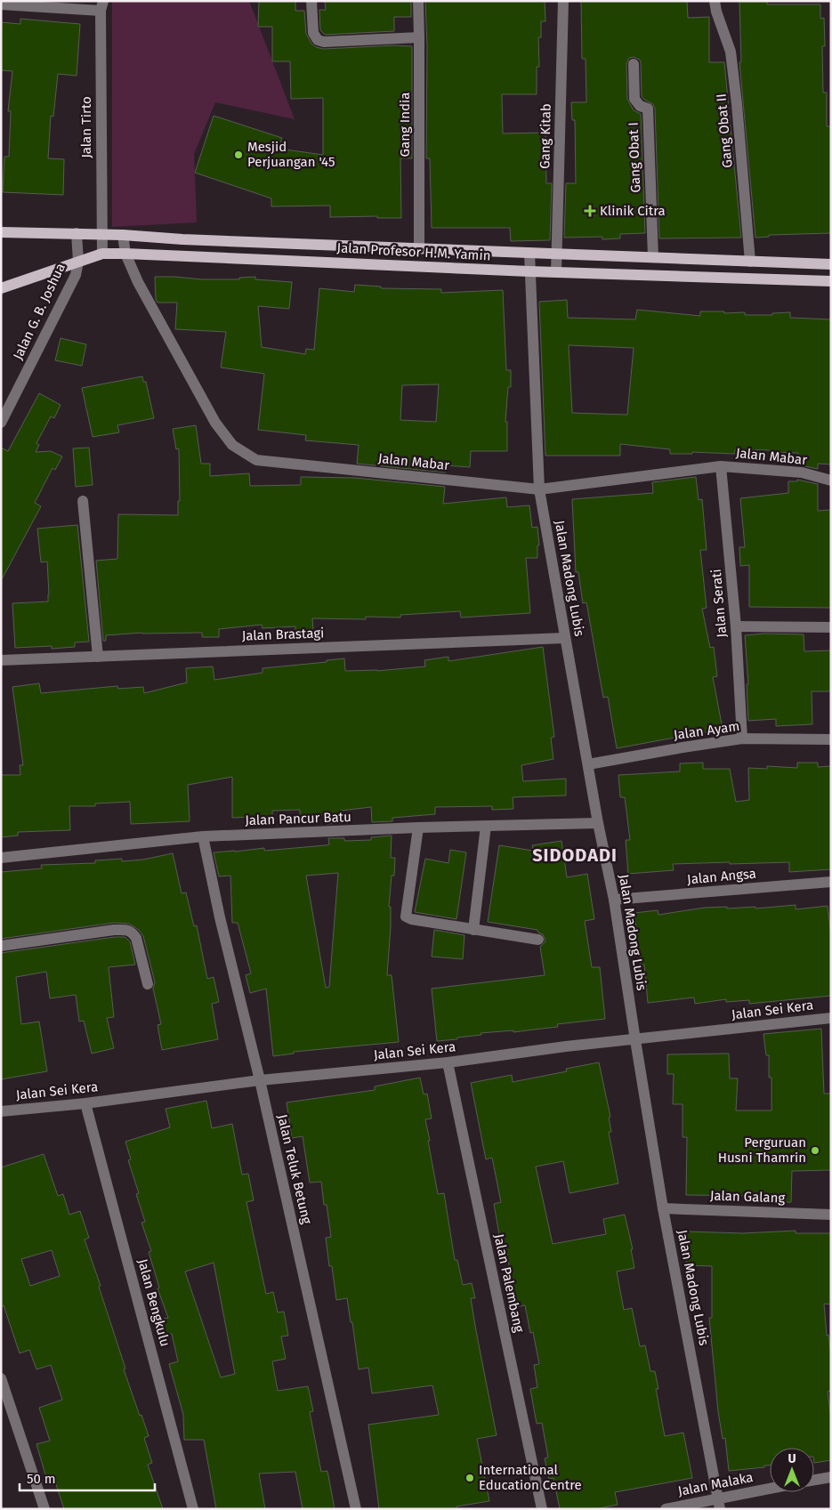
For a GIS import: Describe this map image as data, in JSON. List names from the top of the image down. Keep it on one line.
{"streets":{"main road":["Jalan Profesor H.M. Yamin"],"street":["Gang India","Jalan Tirto","Gang Obat II","Gang Kitab","Gang Obat I","Jalan G. B. Joshua","Jalan Mabar","Jalan Madong Lubis","Jalan Serati","Jalan Brastagi","Jalan Ayam","Jalan Pancur Batu","Jalan Angsa","Jalan Sei Kera","Jalan Teluk Betung","Jalan Galang","Jalan Palembang","Jalan Bengkulu","Jalan Malaka"]},"crossings":[["Gang India","Jalan Profesor H.M. Yamin"],["Jalan Tirto","Jalan Profesor H.M. Yamin"],["Gang Obat II","Jalan Profesor H.M. Yamin"],["Gang Kitab","Jalan Profesor H.M. Yamin"],["Gang Obat I","Jalan Profesor H.M. Yamin"],["Jalan Profesor H.M. Yamin","Jalan G. B. Joshua"],["Jalan Profesor H.M. Yamin","Jalan Mabar"],["Jalan Profesor H.M. Yamin","Jalan Madong Lubis"],["Jalan Mabar","Jalan Madong Lubis"],["Jalan Mabar","Jalan Serati"],["Jalan Madong Lubis","Jalan Brastagi"],["Jalan Madong Lubis","Jalan Ayam"],["Jalan Madong Lubis","Jalan Pancur Batu"],["Jalan Madong Lubis","Jalan Angsa"],["Jalan Madong Lubis","Jalan Sei Kera"],["Jalan Madong Lubis","Jalan Galang"],["Jalan Madong Lubis","Jalan Malaka"],["Jalan Serati","Jalan Ayam"],["Jalan Pancur Batu","Jalan Teluk Betung"],["Jalan Sei Kera","Jalan Teluk Betung"],["Jalan Sei Kera","Jalan Palembang"],["Jalan Sei Kera","Jalan Bengkulu"]],"districts":["SIDODADI"],"places":{"other":["Mesjid Perjuangan '45","Perguruan Husni Thamrin","International Education Centre"],"health":["Klinik Citra"]},"scale_bar":"50 m","north":"top"}
